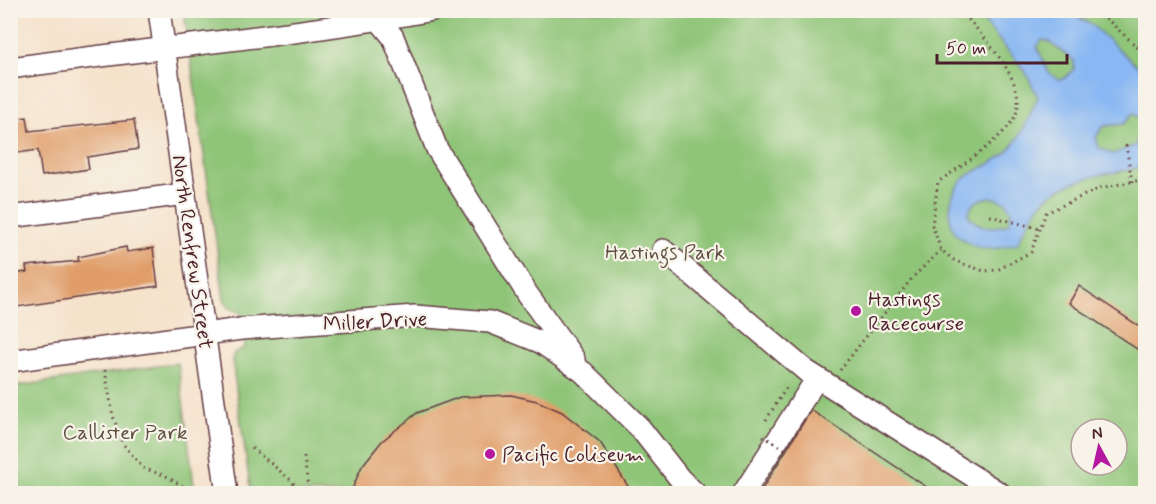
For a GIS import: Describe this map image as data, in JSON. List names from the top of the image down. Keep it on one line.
{"streets":{"street":["North Renfrew Street","Miller Drive"]},"crossings":[["North Renfrew Street","Miller Drive"]],"parks":["Hastings Park","Callister Park"],"places":["Hastings Racecourse","Pacific Coliseum"],"scale_bar":"50 m","north":"top"}
